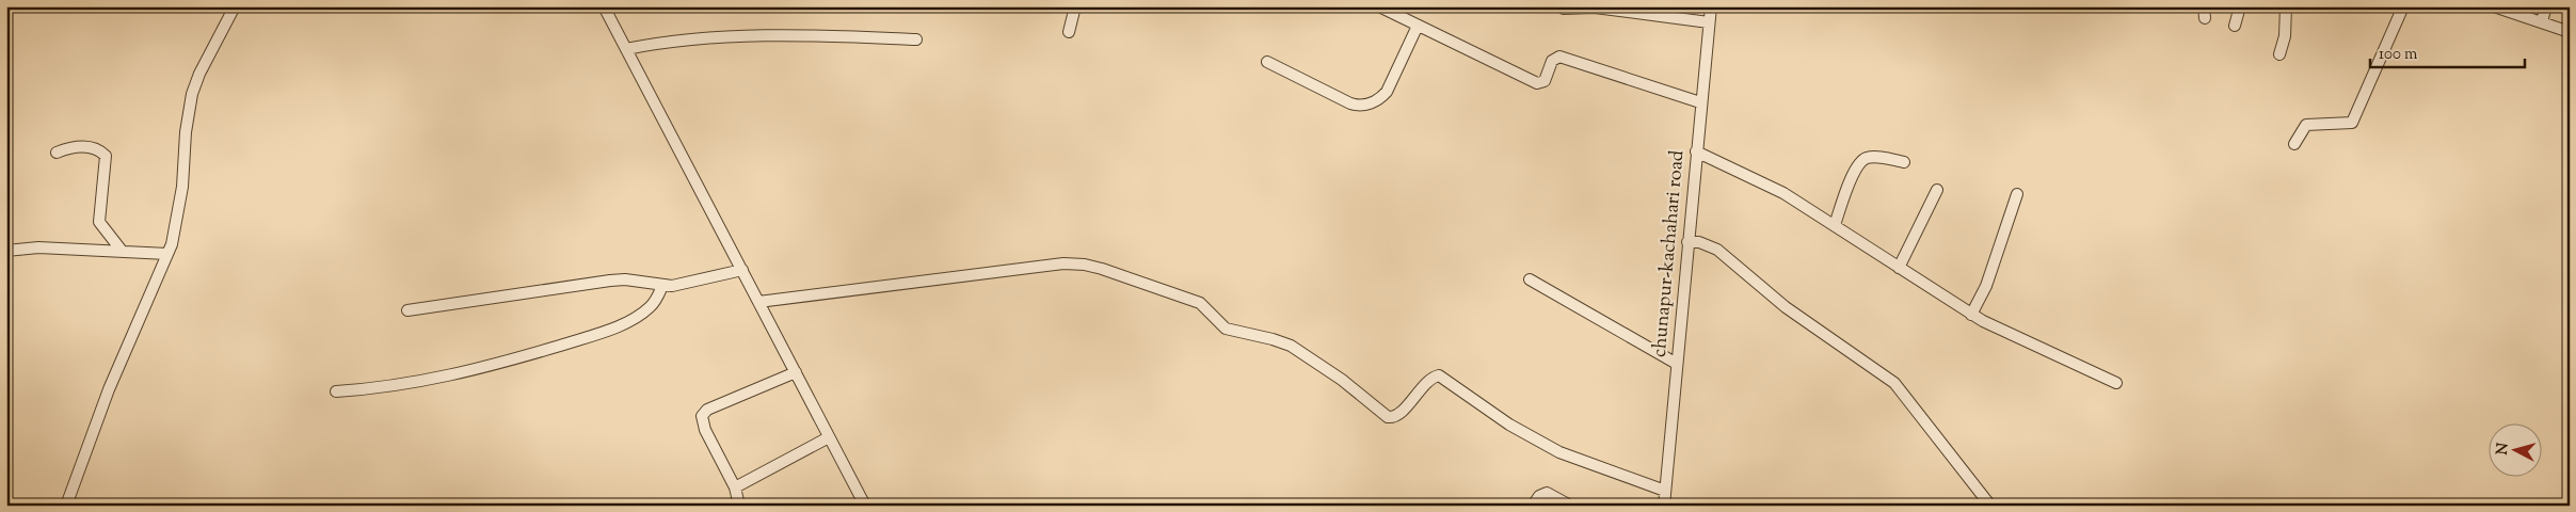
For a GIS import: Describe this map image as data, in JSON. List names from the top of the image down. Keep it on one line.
{"streets":{"street":["chunapur-kachahari road"]},"scale_bar":"100 m","north":"left"}
